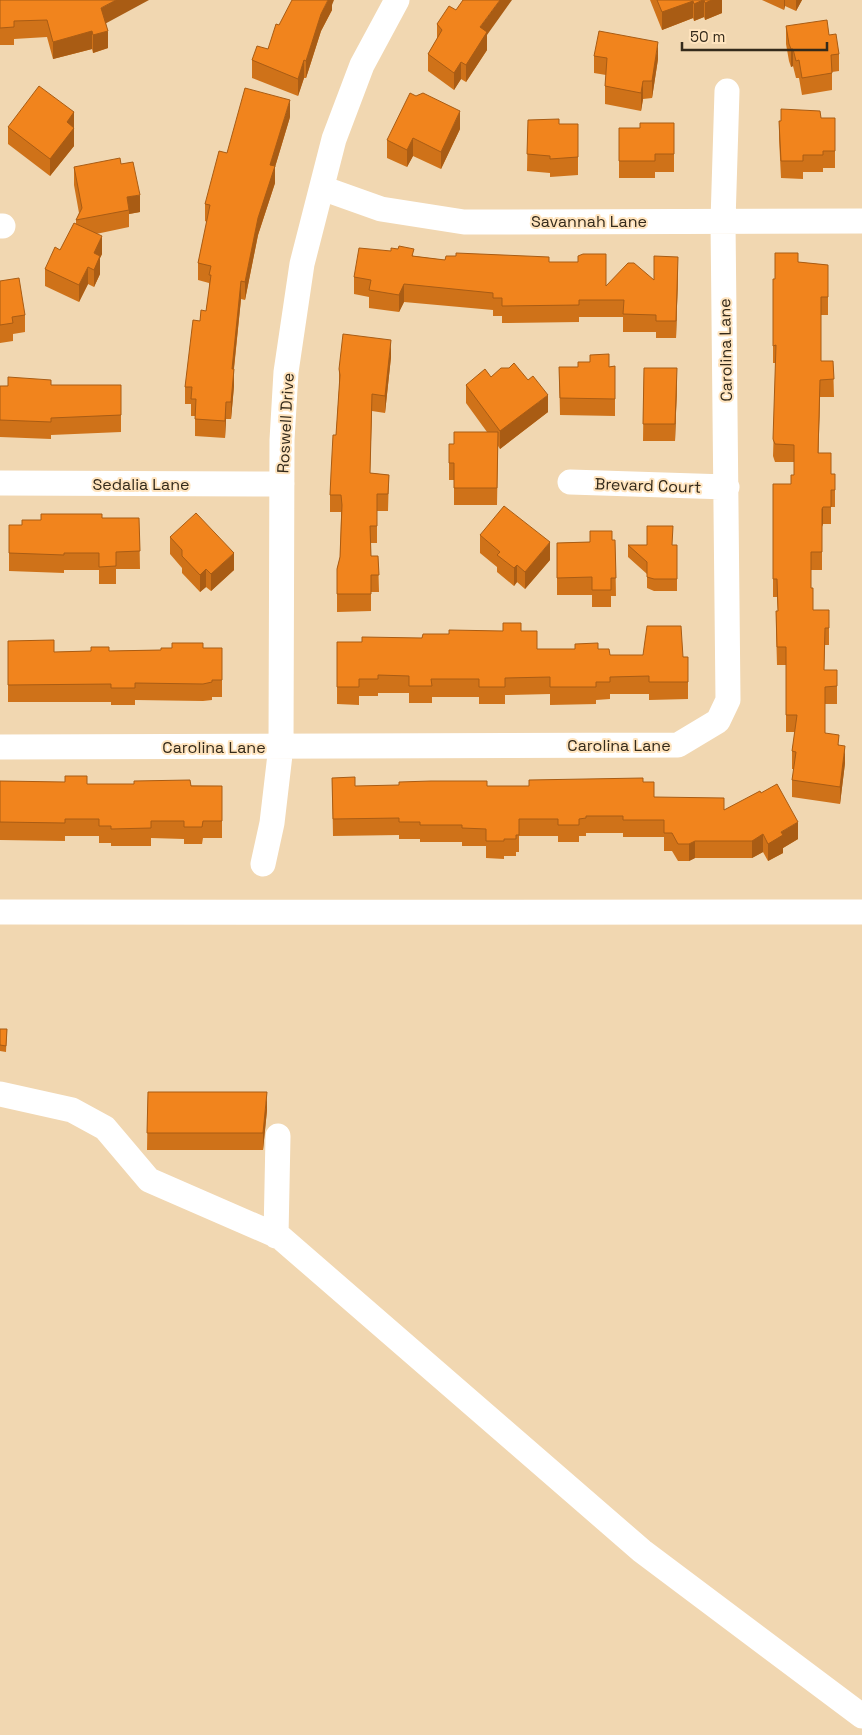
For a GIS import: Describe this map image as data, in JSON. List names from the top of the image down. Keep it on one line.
{"streets":{"street":["Savannah Lane","Carolina Lane","Roswell Drive","Sedalia Lane","Brevard Court"]},"crossings":[["Savannah Lane","Carolina Lane"],["Savannah Lane","Roswell Drive"],["Carolina Lane","Roswell Drive"],["Carolina Lane","Brevard Court"],["Roswell Drive","Sedalia Lane"]],"scale_bar":"50 m"}
